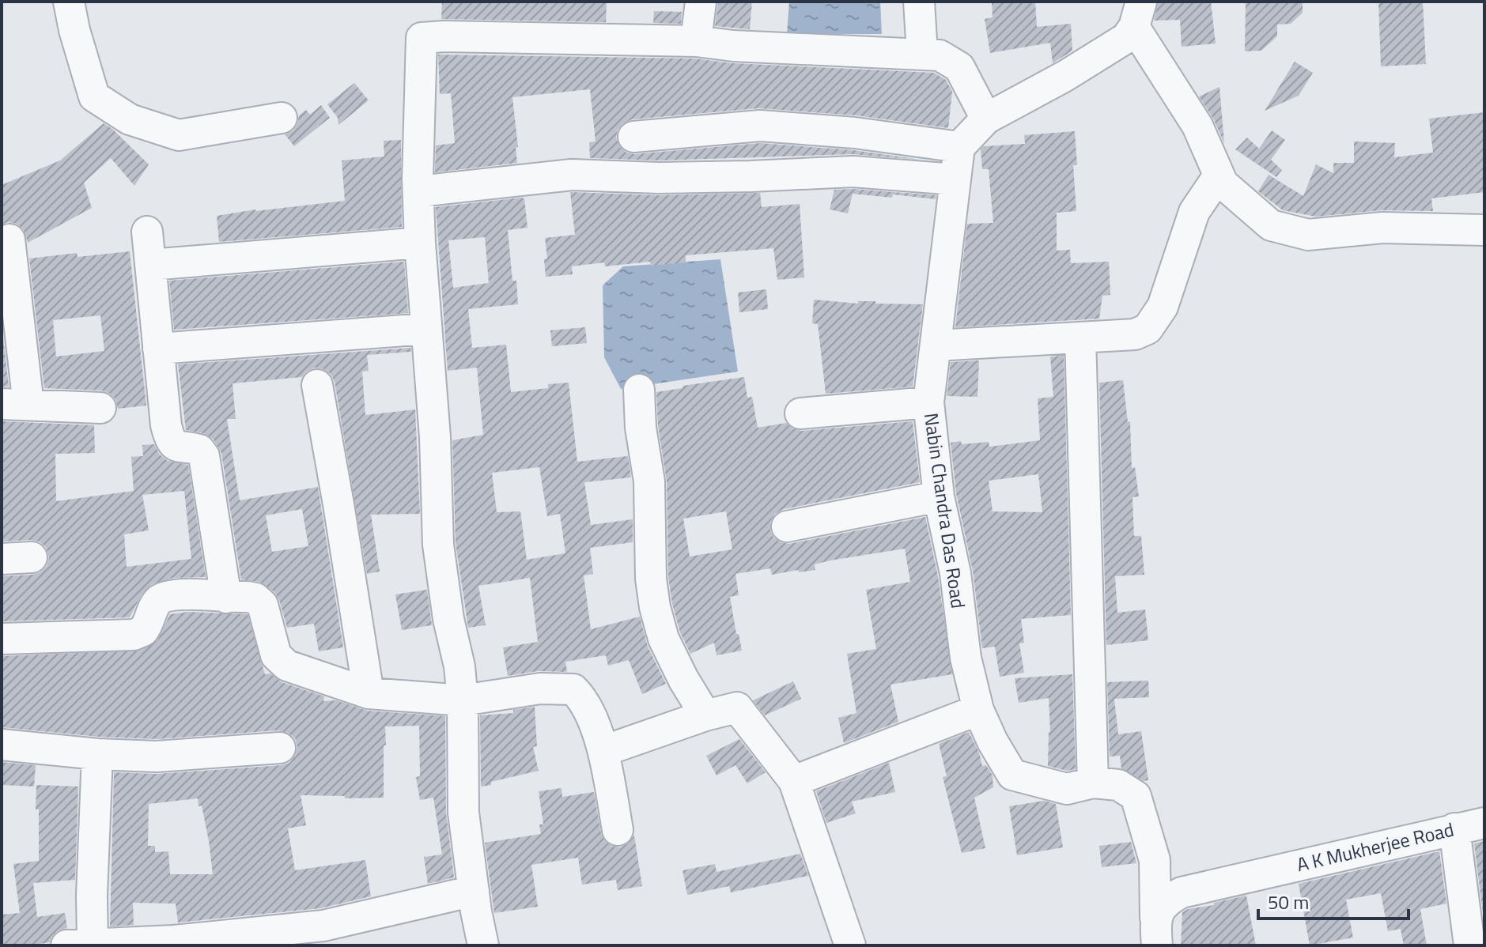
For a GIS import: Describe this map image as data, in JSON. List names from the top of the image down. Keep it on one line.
{"streets":{"street":["Nabin Chandra Das Road","A K Mukherjee Road"]},"crossings":[["Nabin Chandra Das Road","A K Mukherjee Road"]],"scale_bar":"50 m"}
